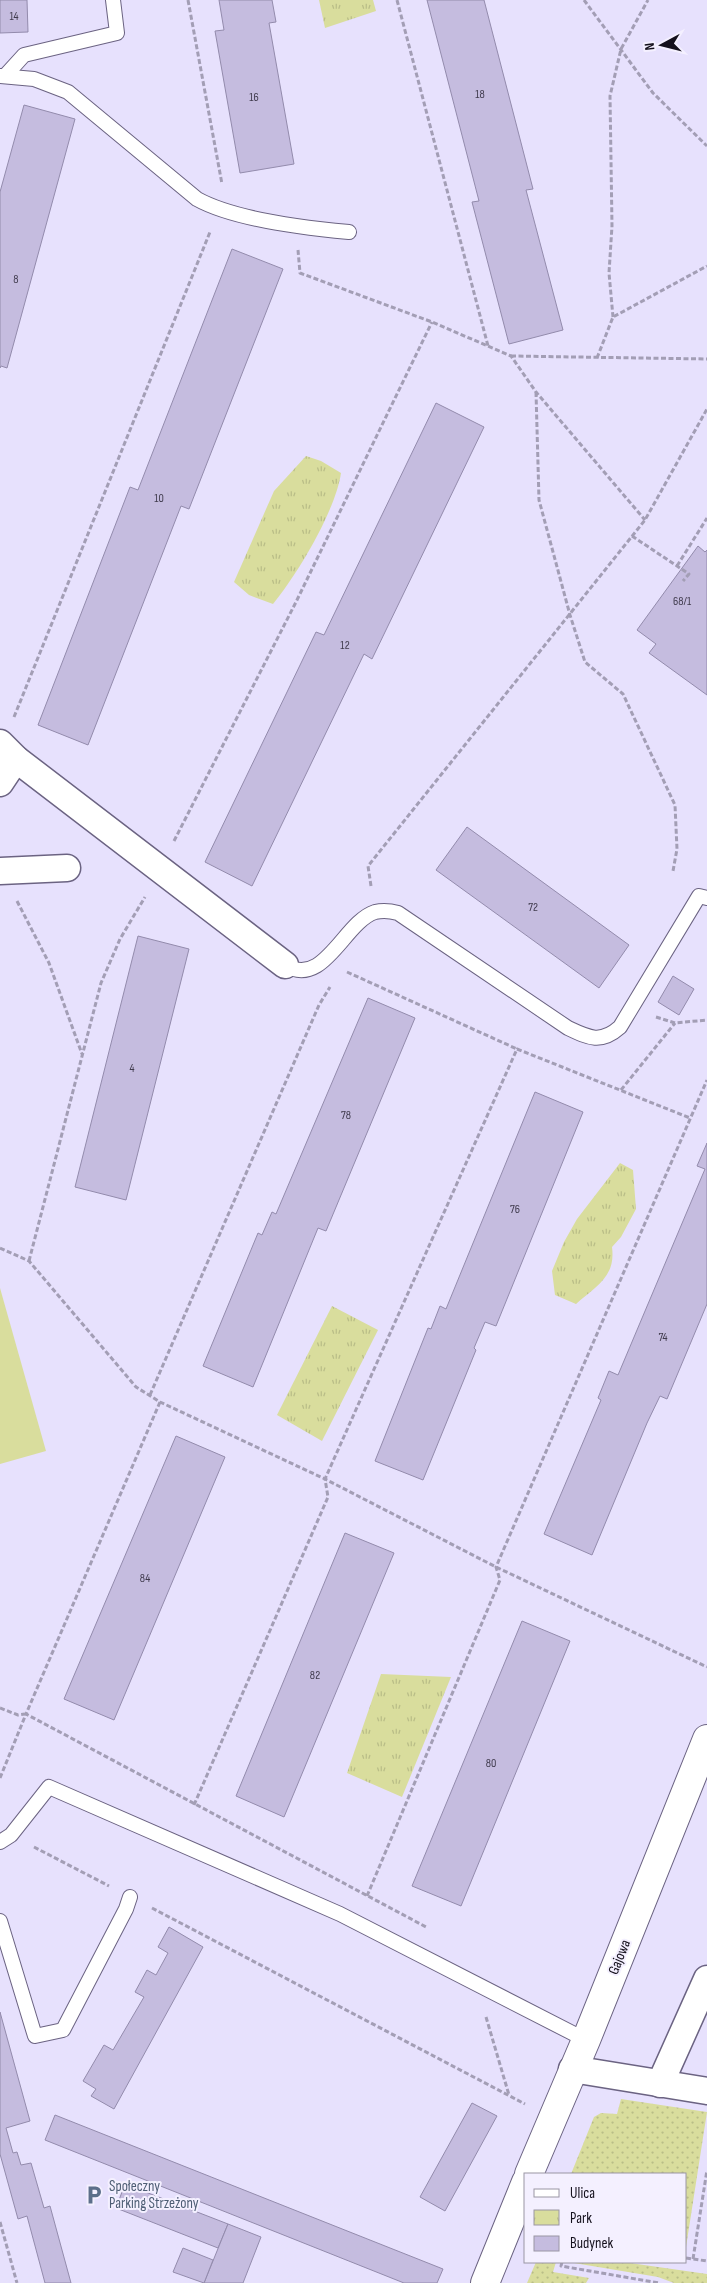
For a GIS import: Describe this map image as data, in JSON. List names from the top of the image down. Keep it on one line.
{"streets":{"street":["Gajowa"]},"places":{"parking":["Społeczny Parking Strzeżony"]},"house_numbers":["14","18","16","8","10","68/1","12","72","4","78","76","74","84","82","80"],"legend":["Ulica","Park","Budynek"],"north":"left"}
